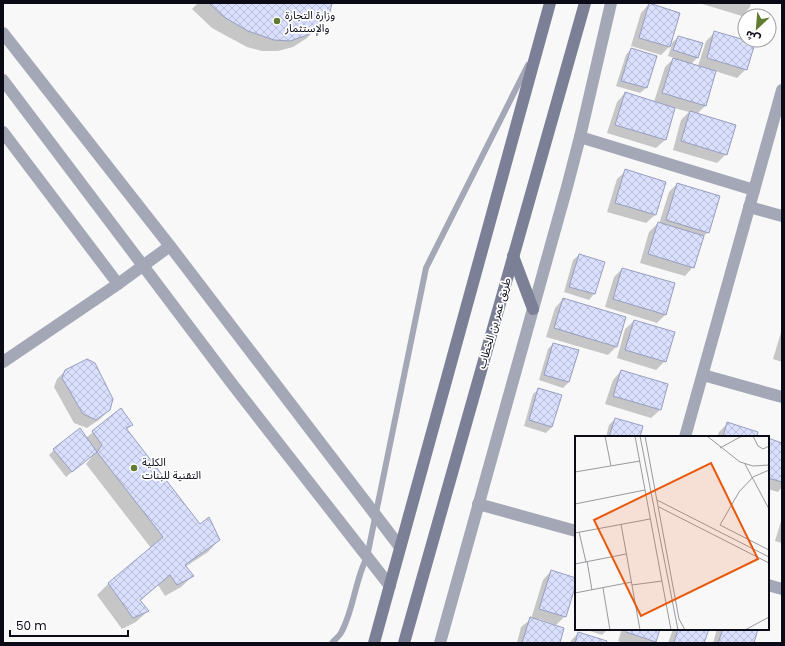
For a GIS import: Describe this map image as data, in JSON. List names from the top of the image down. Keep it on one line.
{"streets":{"main road":["طريق عمر بن الخطاب"]},"places":["وزارة التجارة والإستثمار","الكلية التقنية للبنات"],"scale_bar":"50 m","north":"bottom left"}
